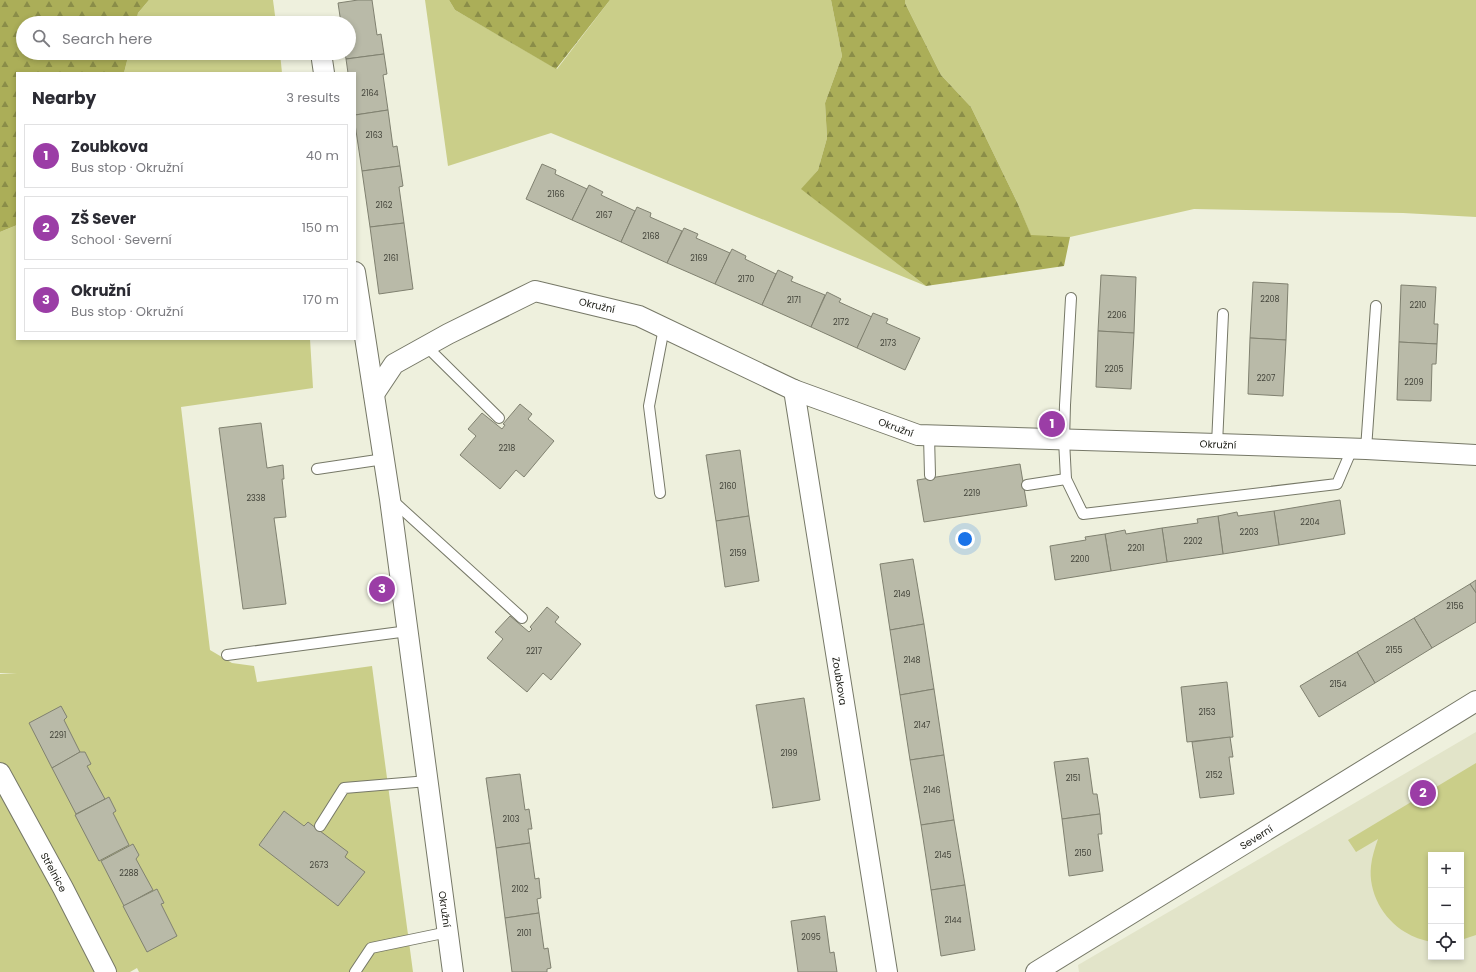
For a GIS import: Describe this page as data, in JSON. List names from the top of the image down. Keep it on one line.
{"streets":{"street":["Okružní","Zoubkova","Severní","Střelnice"]},"crossings":[["Okružní","Zoubkova"]],"house_numbers":["2164","2163","2166","2162","2167","2168","2161","2169","2170","2208","2171","2210","2206","2172","2173","2205","2207","2209","2218","2160","2219","2338","2204","2203","2202","2201","2159","2200","2149","2156","2155","2217","2148","2154","2153","2147","2291","2199","2152","2151","2146","2103","2150","2145","2673","2288","2102","2144","2101","2095"],"page":{"search":"Search here","heading":["Nearby","3 results"],"list":[{"mark":"1","name":"Zoubkova","note":"Bus stop · Okružní","value":"40 m"},{"mark":"2","name":"ZŠ Sever","note":"School · Severní","value":"150 m"},{"mark":"3","name":"Okružní","note":"Bus stop · Okružní","value":"170 m"}],"pins":["1","3","2"],"map_buttons":["+","−"]}}
